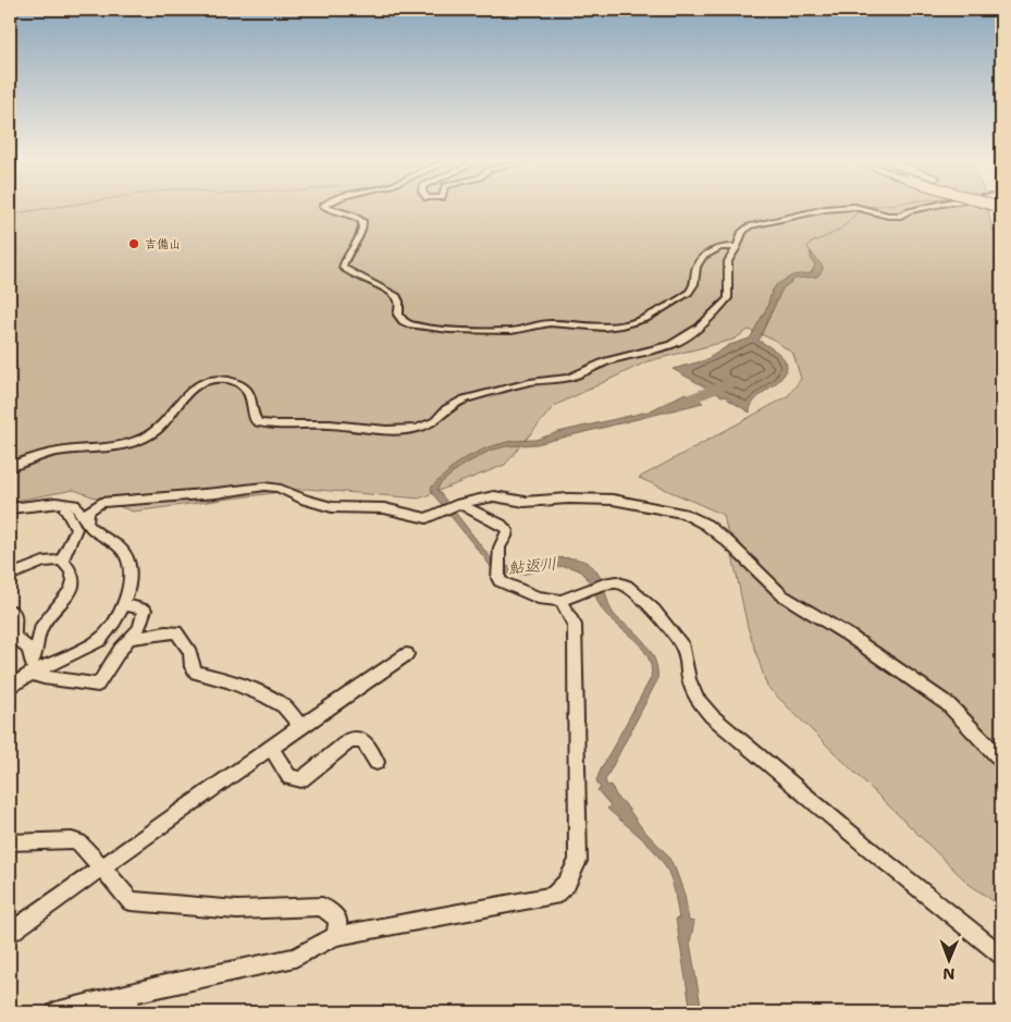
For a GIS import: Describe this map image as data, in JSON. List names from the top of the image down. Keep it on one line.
{"water":["鮎返川"],"places":["吉備山"],"north":"bottom"}
